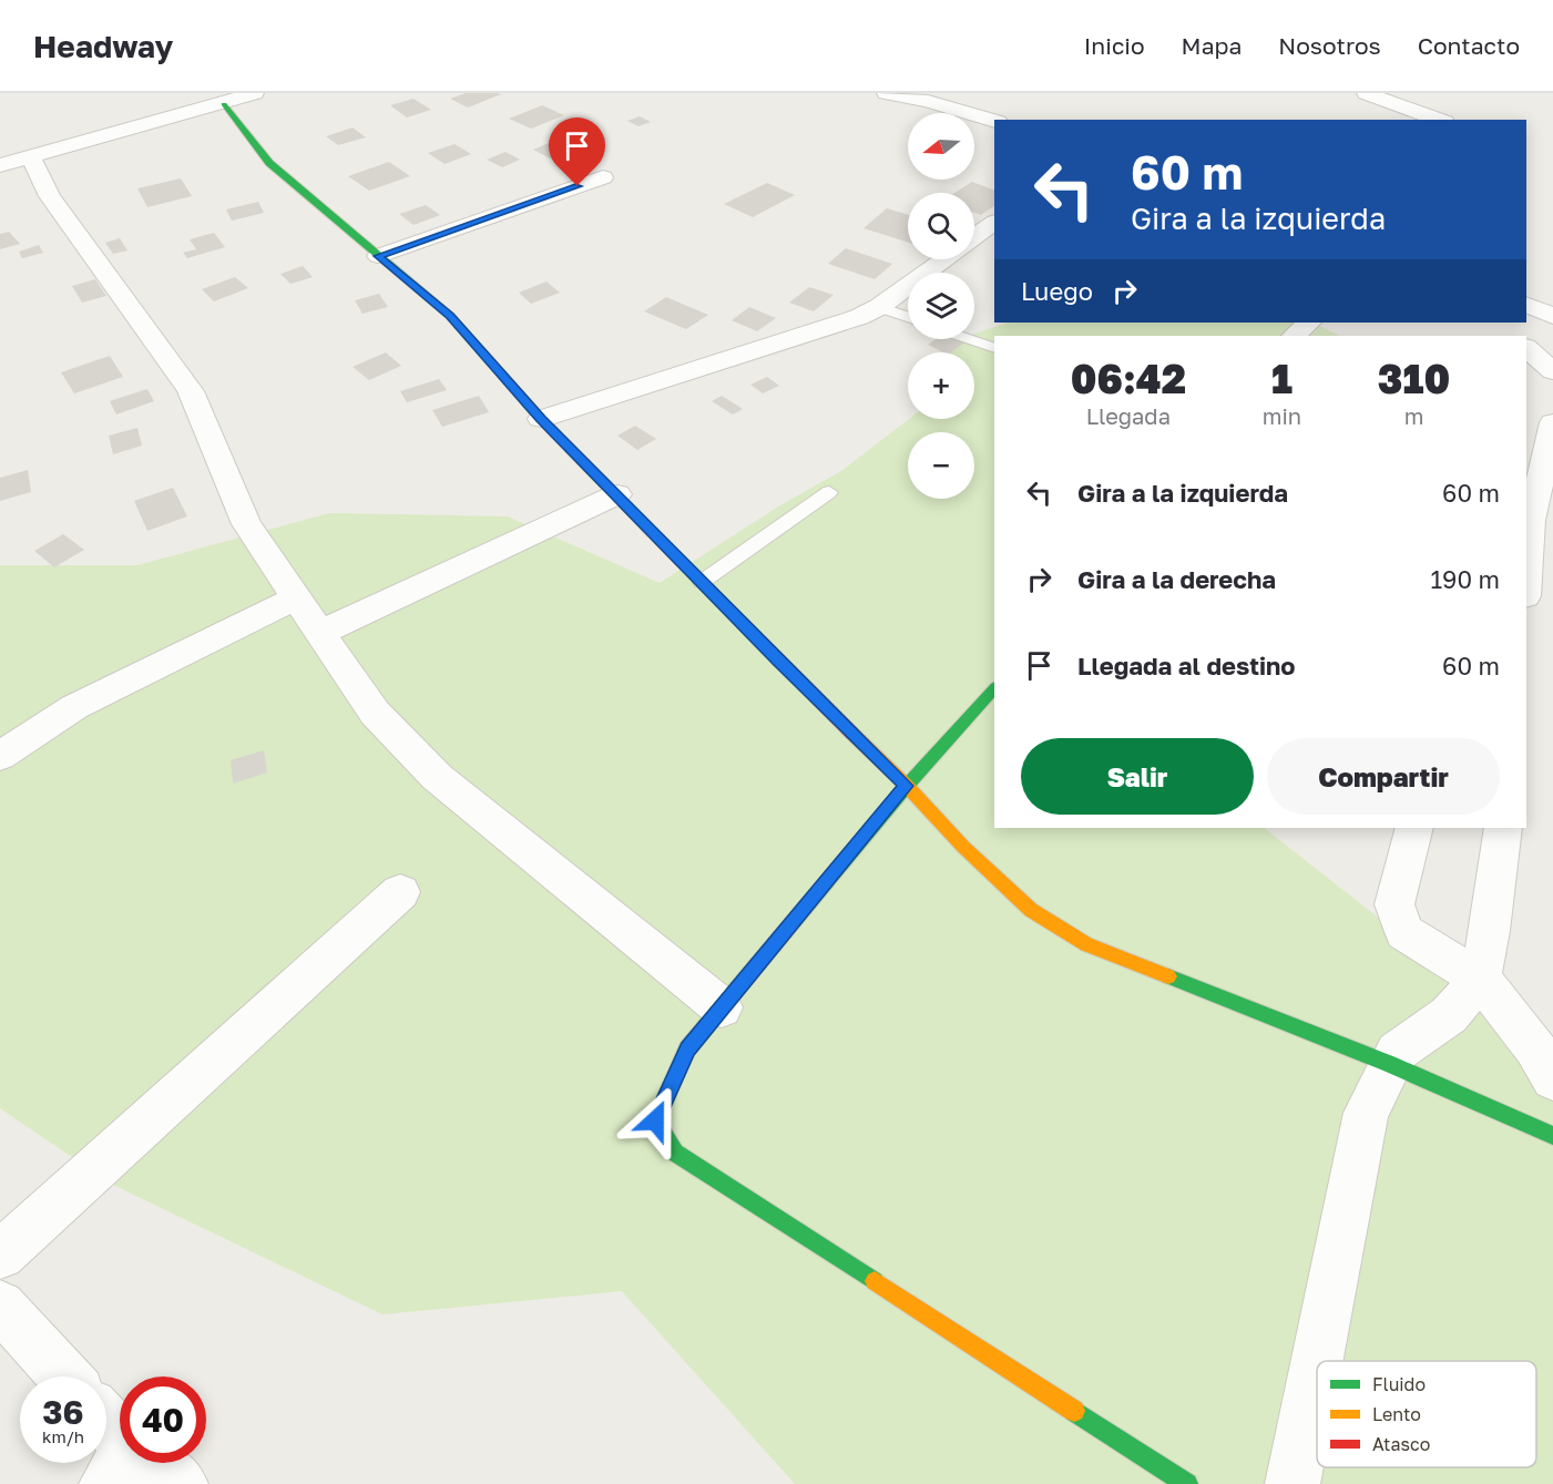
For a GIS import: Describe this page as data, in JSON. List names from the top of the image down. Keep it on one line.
{"legend":["Fluido","Lento","Atasco"],"north":"left","page":{"header":"Headway","nav":["Inicio","Mapa","Nosotros","Contacto"],"map_buttons":["+","−"],"turn":["60 m","Gira a la izquierda"],"then":"Luego","eta":["06:42","Llegada","1","min","310","m"],"list":[{"name":"Gira a la izquierda","value":"60 m"},{"name":"Gira a la derecha","value":"190 m"},{"name":"Llegada al destino","value":"60 m"}],"buttons":["Salir","Compartir"],"speed":"36 km/h","limit":"40"}}
